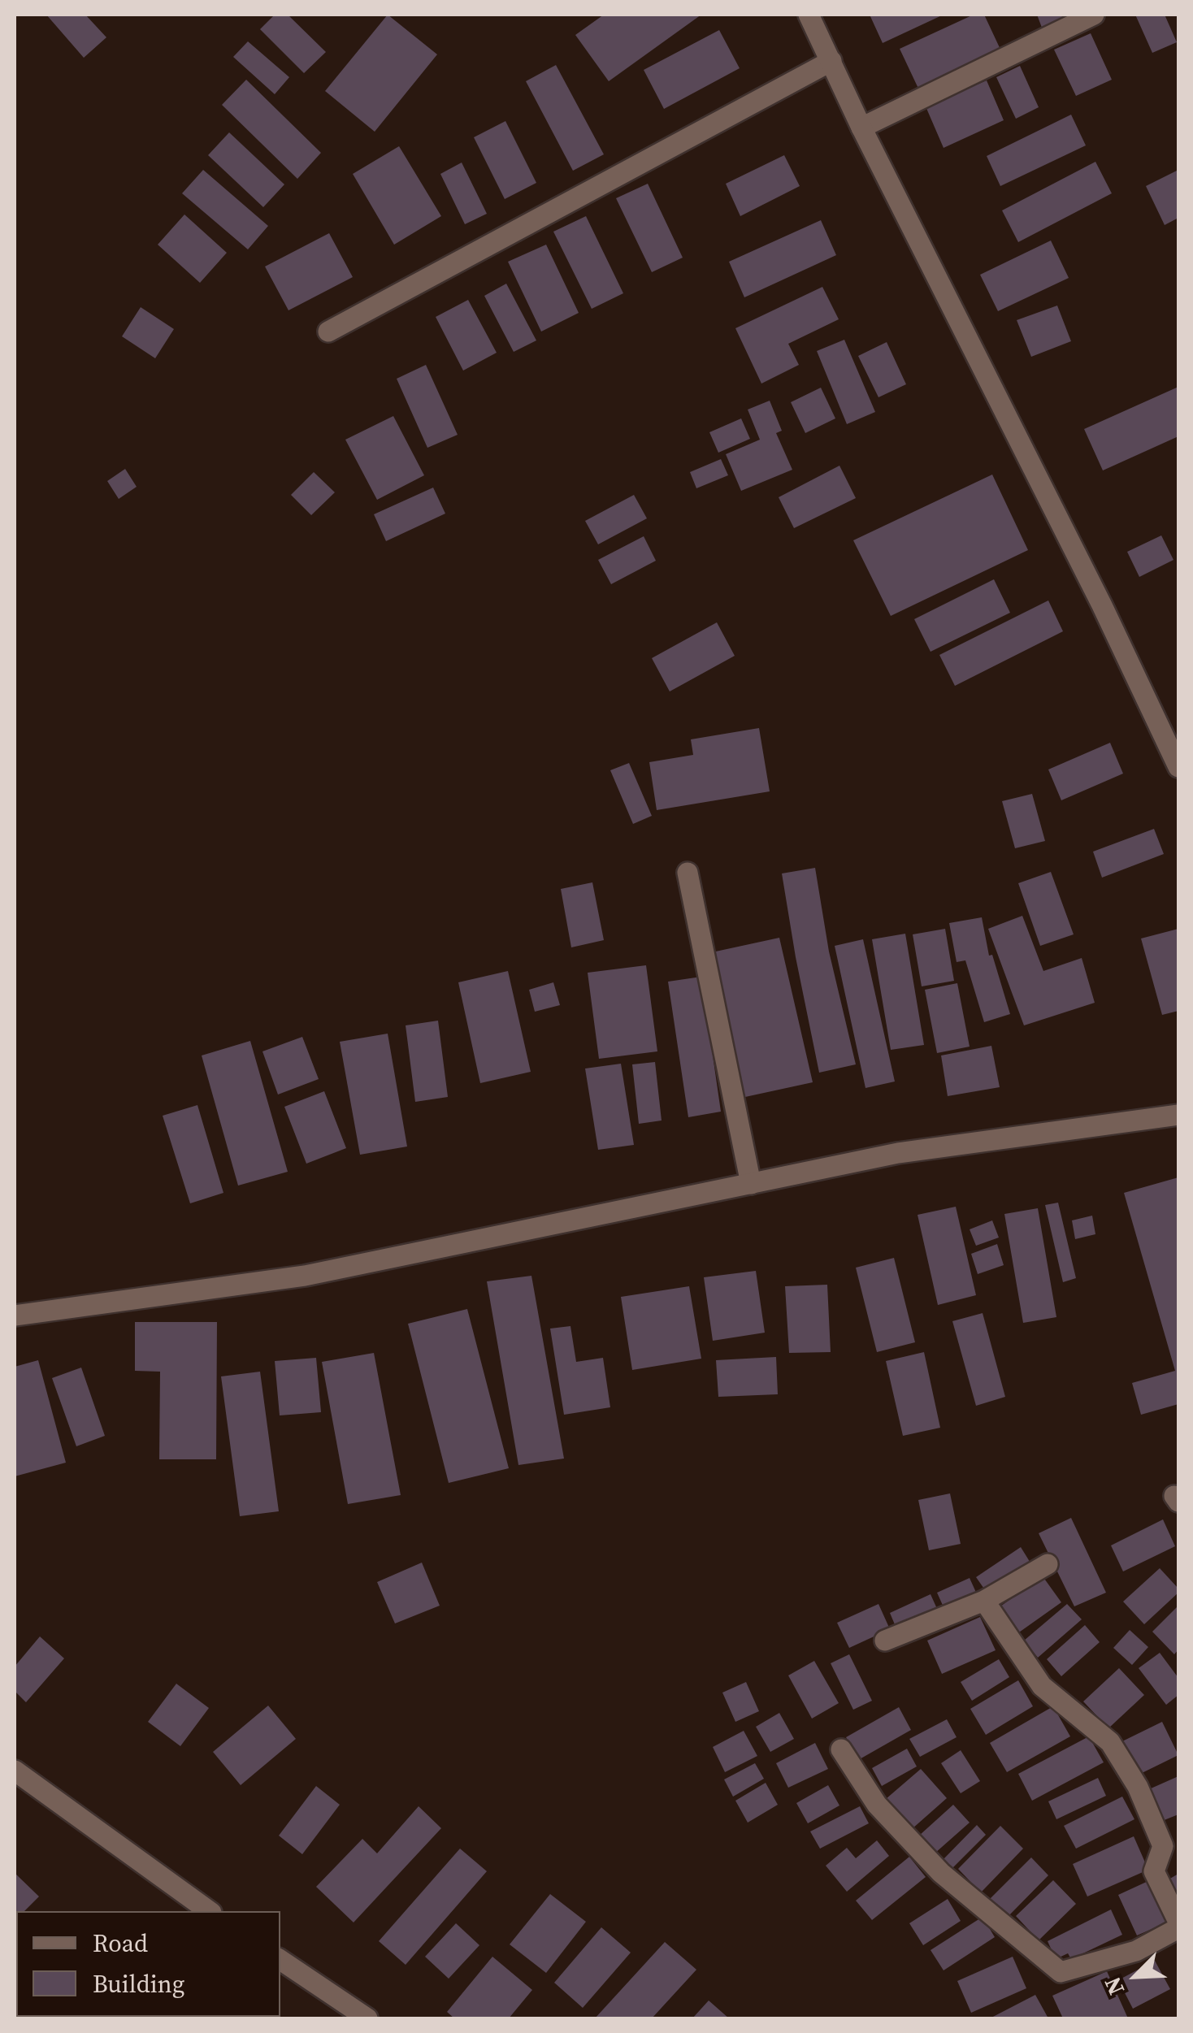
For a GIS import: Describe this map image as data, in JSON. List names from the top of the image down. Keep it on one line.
{"legend":["Road","Building"],"north":"bottom left"}
